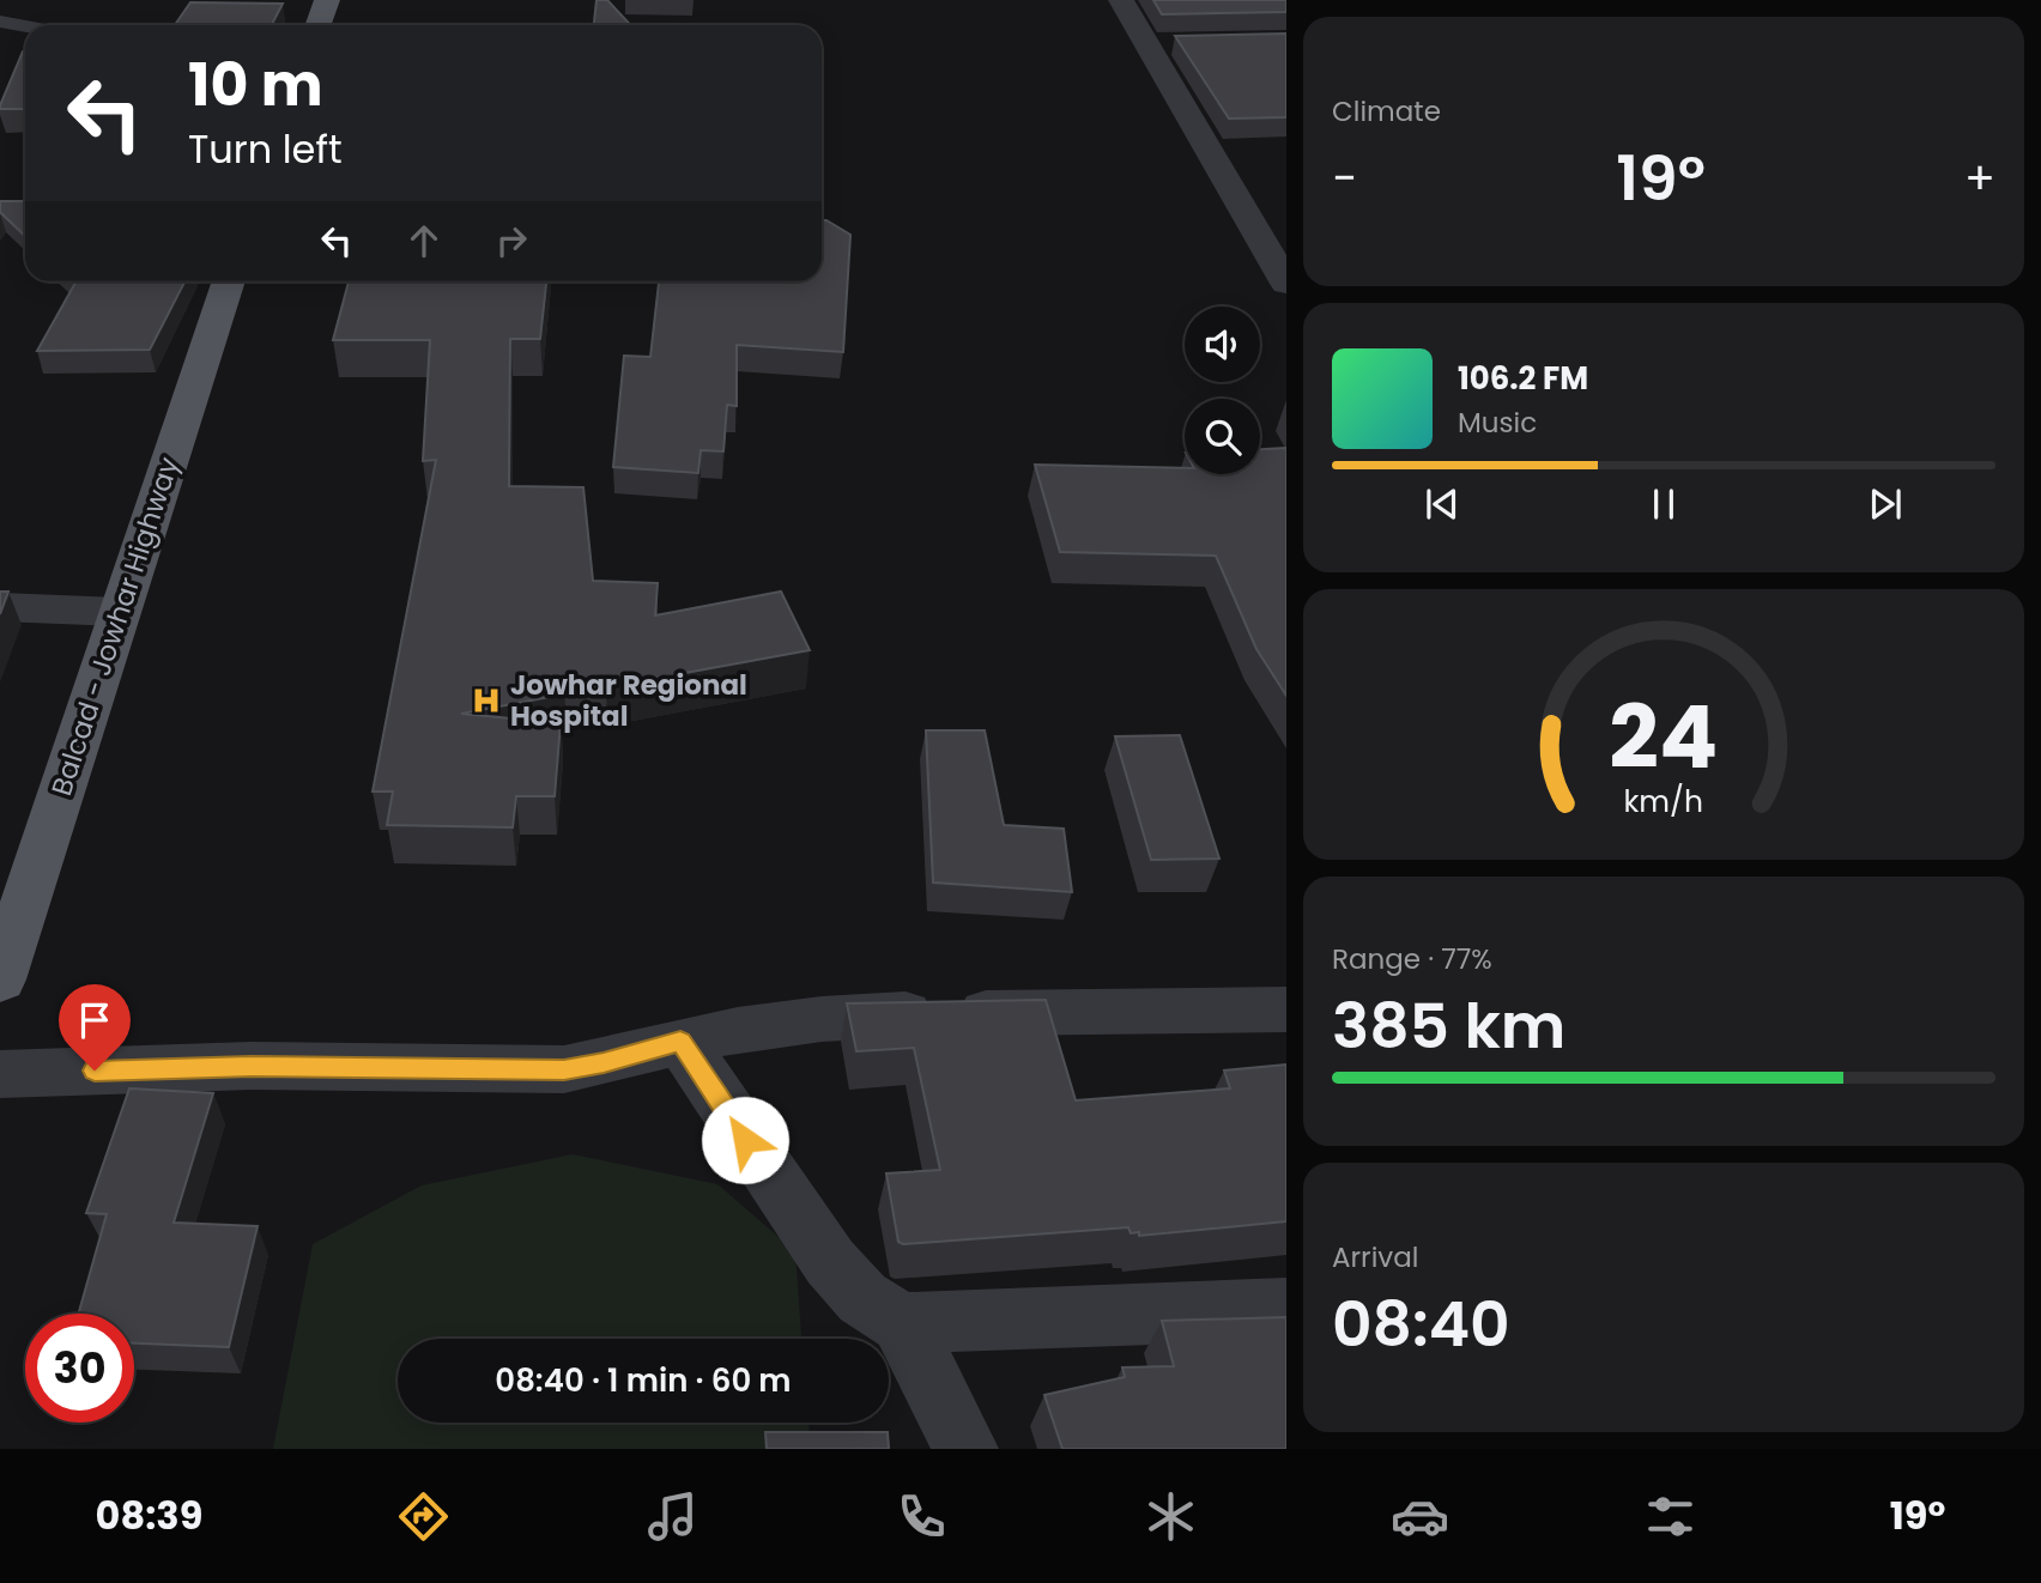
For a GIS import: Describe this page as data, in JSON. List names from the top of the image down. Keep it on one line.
{"streets":{"main road":["Balcad - Jowhar Highway"]},"places":{"hospital":["Jowhar Regional Hospital"]},"page":{"tile":["Climate",["Range · 77%","385 km"],["Arrival","08:40"]],"turn":["10 m","Turn left"],"heat":["−","19°","+"],"song":["106.2 FM","Music"],"limit":"30","trip":"08:40 · 1 min · 60 m","tabs":["08:39","19°"],"gauge":["24","km/h"]}}
